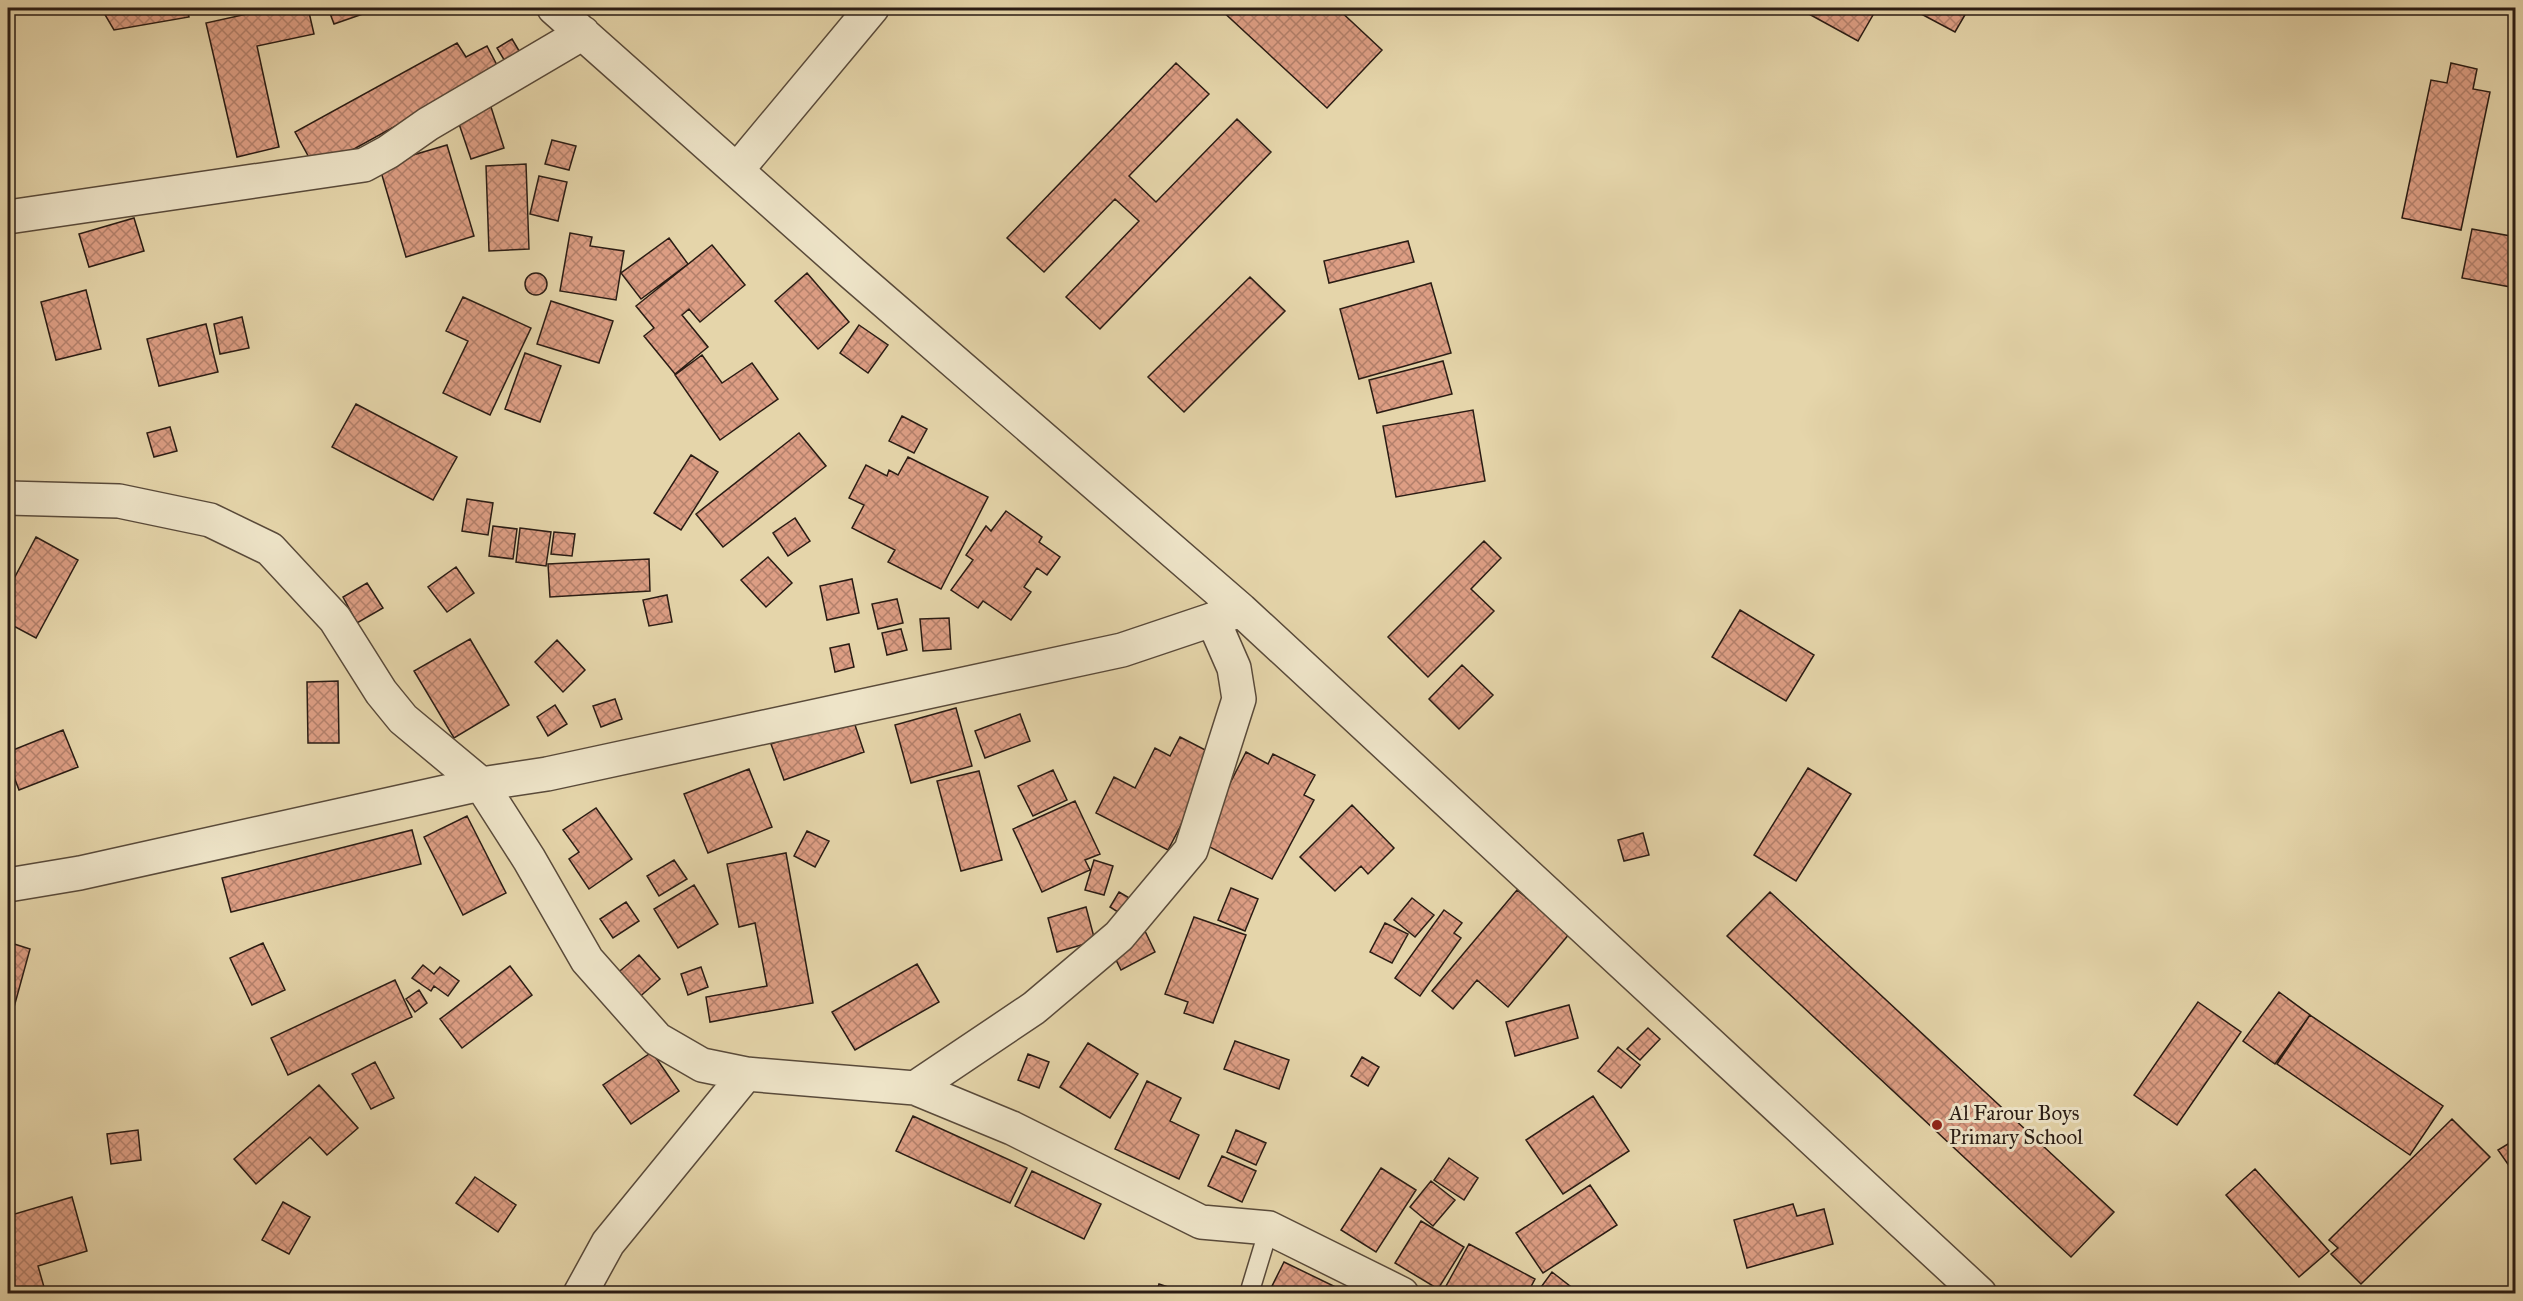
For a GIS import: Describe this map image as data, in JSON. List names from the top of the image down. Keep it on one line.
{"places":["Al Farour Boys Primary School"]}
